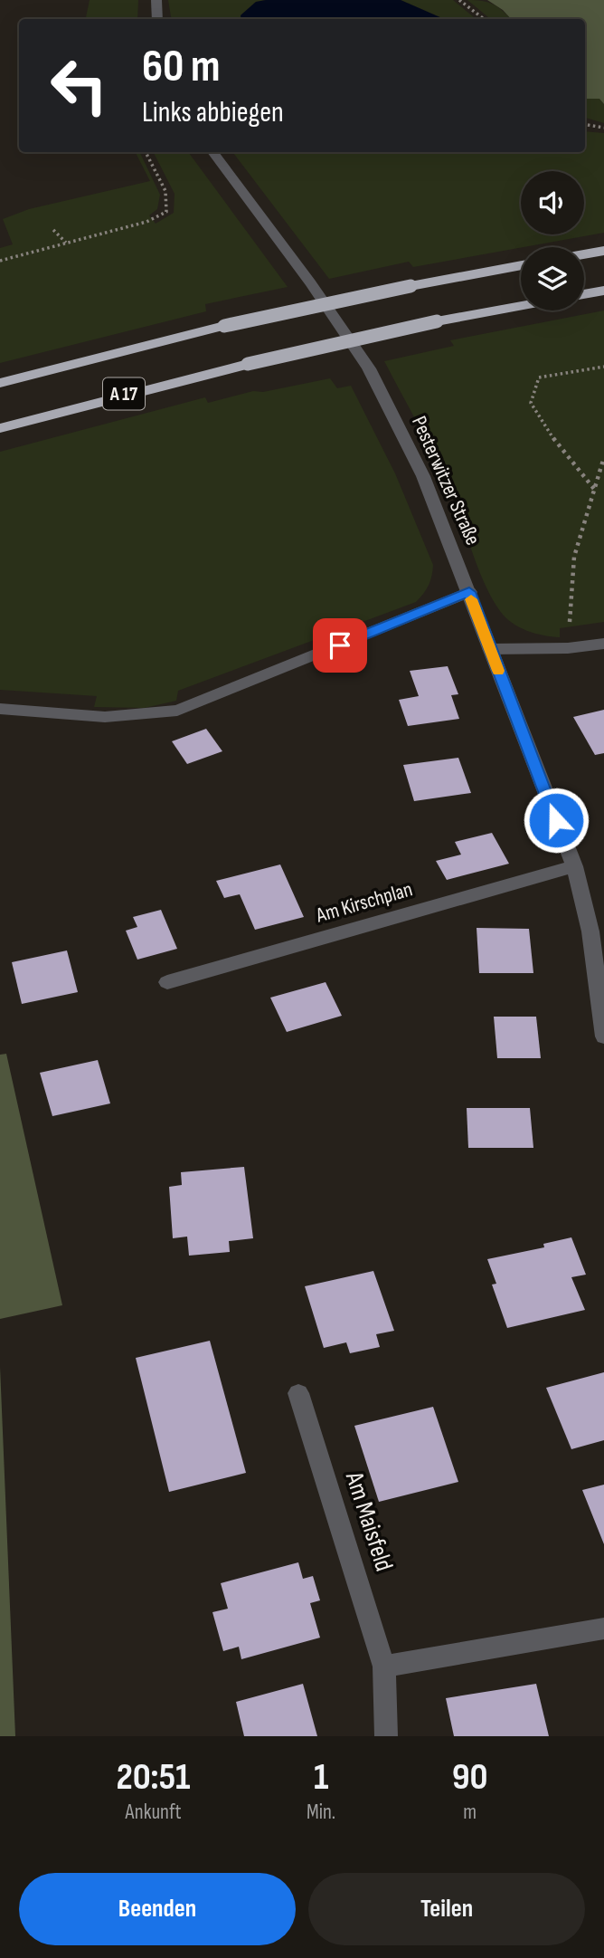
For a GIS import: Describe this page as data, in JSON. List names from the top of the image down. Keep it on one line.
{"streets":{"highway":["A 17"],"street":["Pesterwitzer Straße","Am Kirschplan","Am Maisfeld"]},"crossings":[["Pesterwitzer Straße","Am Kirschplan"]],"page":{"turn":["60 m","Links abbiegen"],"eta":["20:51","Ankunft","1","Min.","90","m"],"buttons":["Beenden","Teilen"]}}
